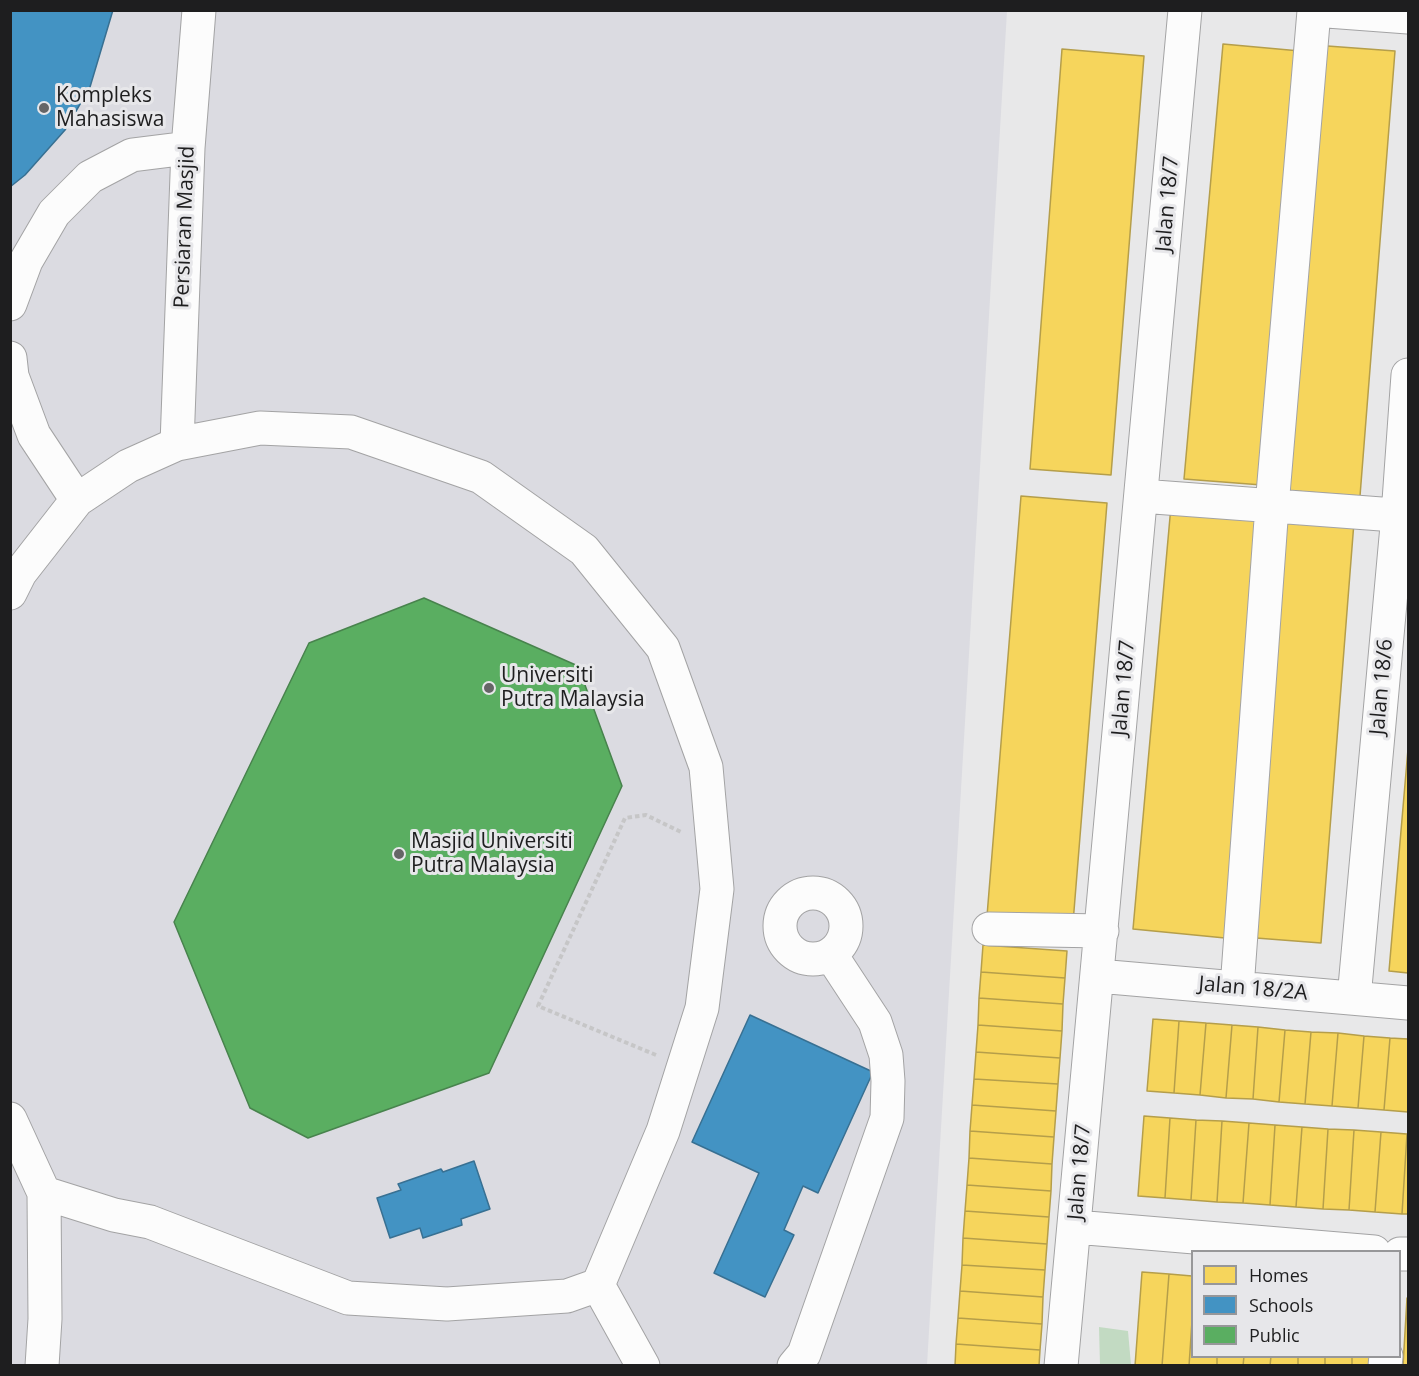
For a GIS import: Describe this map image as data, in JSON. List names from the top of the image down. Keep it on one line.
{"streets":{"street":["Jalan 18/7","Persiaran Masjid","Jalan 18/6","Jalan 18/2A"]},"crossings":[["Jalan 18/7","Jalan 18/2A"],["Jalan 18/6","Jalan 18/2A"]],"places":["Kompleks Mahasiswa","Universiti Putra Malaysia","Masjid Universiti Putra Malaysia"],"legend":["Homes","Schools","Public"]}
